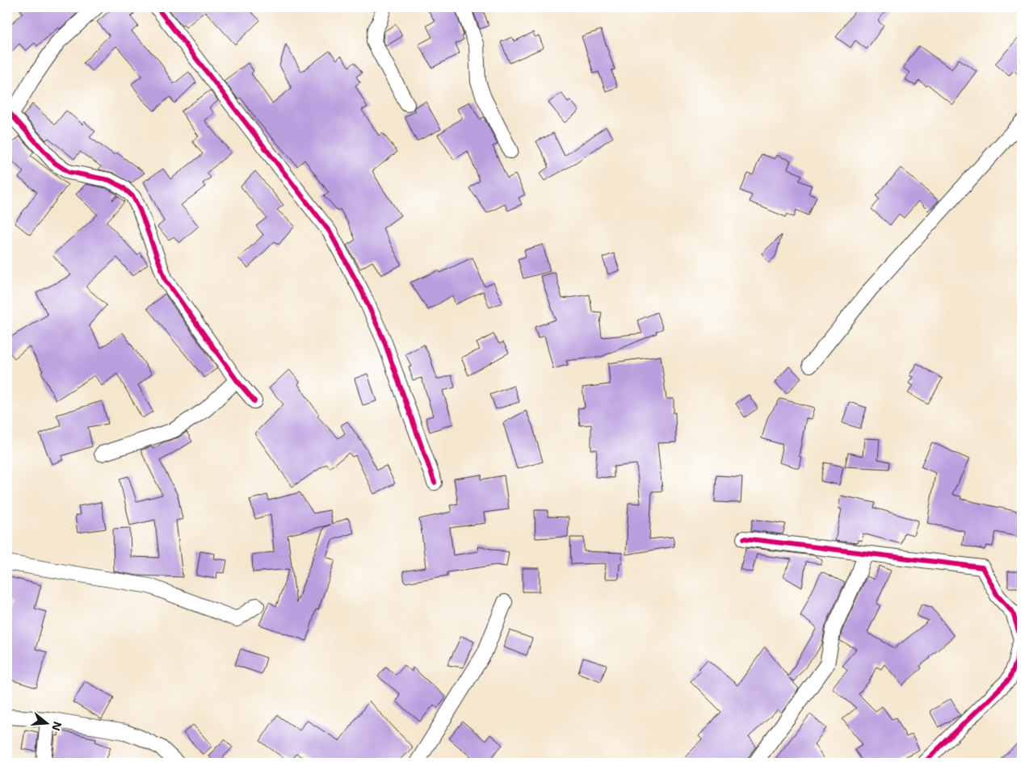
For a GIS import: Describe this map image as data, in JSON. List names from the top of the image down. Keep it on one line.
{"north":"right"}
